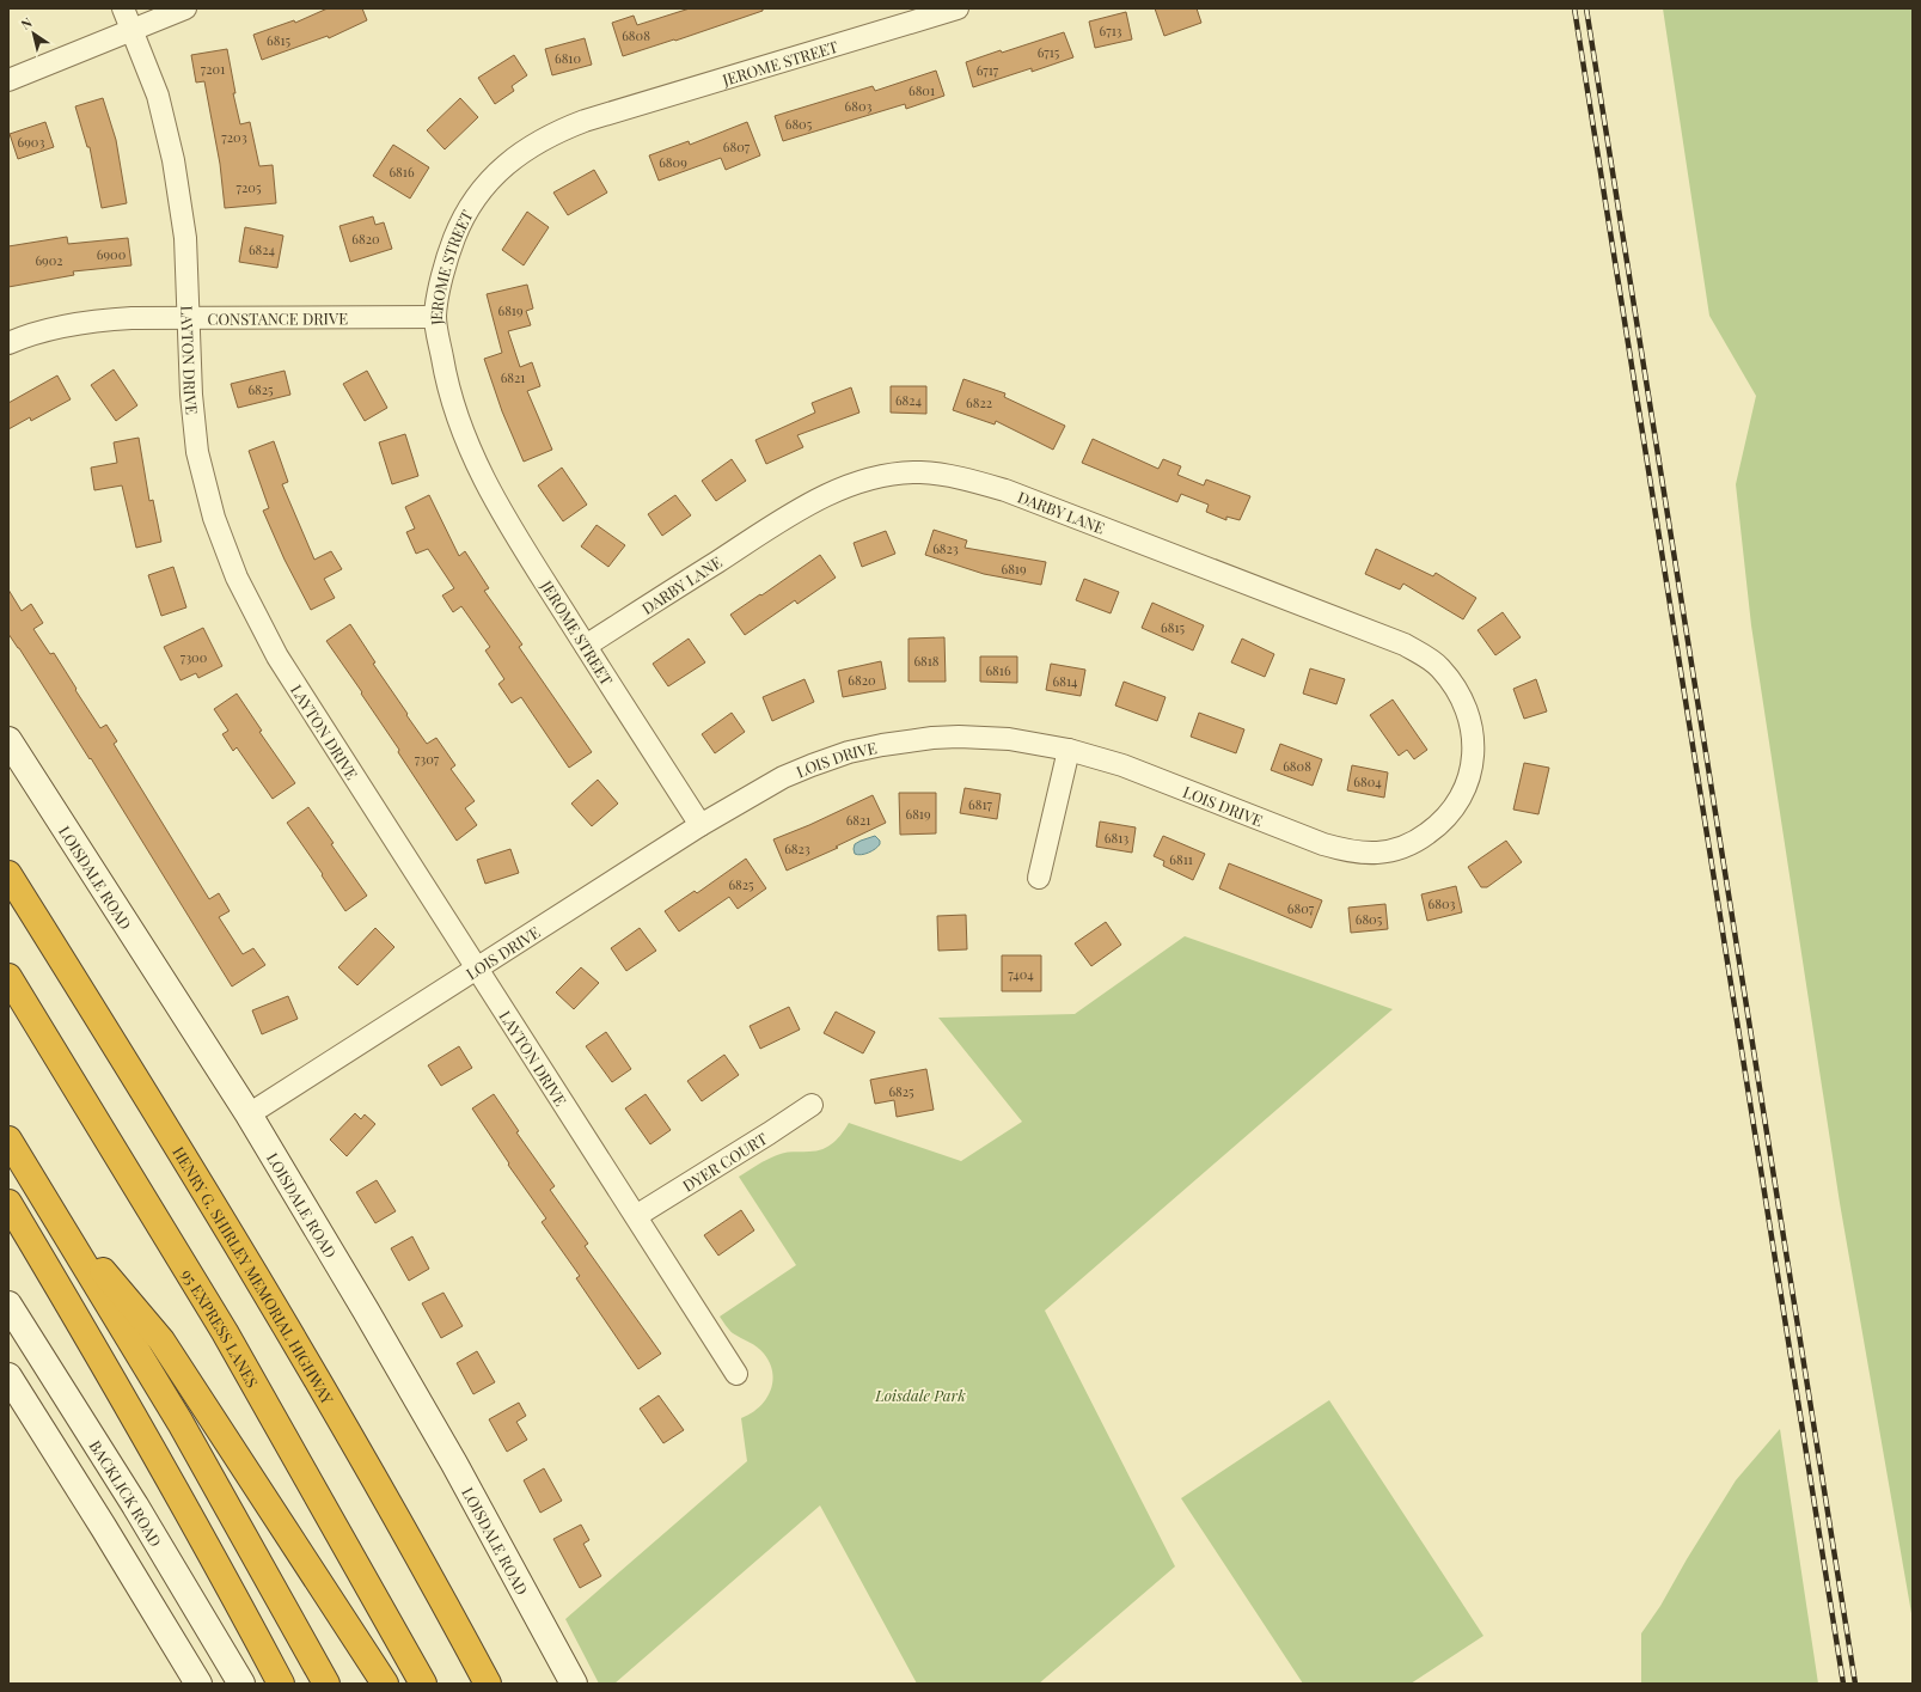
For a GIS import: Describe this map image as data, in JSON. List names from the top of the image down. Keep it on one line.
{"streets":{"highway":["HENRY G. SHIRLEY MEMORIAL HIGHWAY","95 EXPRESS LANES"],"main road":["LOISDALE ROAD","BACKLICK ROAD"],"street":["JEROME STREET","CONSTANCE DRIVE","LAYTON DRIVE","DARBY LANE","LOIS DRIVE","DYER COURT"]},"crossings":[["JEROME STREET","CONSTANCE DRIVE"],["JEROME STREET","DARBY LANE"],["JEROME STREET","LOIS DRIVE"],["CONSTANCE DRIVE","LAYTON DRIVE"],["LAYTON DRIVE","LOIS DRIVE"],["LAYTON DRIVE","DYER COURT"],["DARBY LANE","LOIS DRIVE"],["LOIS DRIVE","LOISDALE ROAD"]],"parks":["Loisdale Park"],"house_numbers":["6713","6808","6815","6715","6810","7201","6717","6801","6803","6805","7203","6903","6807","6809","6816","7205","6820","6824","6900","6902","6819","6821","6825","6824","6822","6823","6819","6815","7300","6818","6816","6820","6814","7307","6808","6804","6817","6819","6821","6813","6823","6811","6825","6803","6807","6805","7404","6825"],"north":"top left"}
